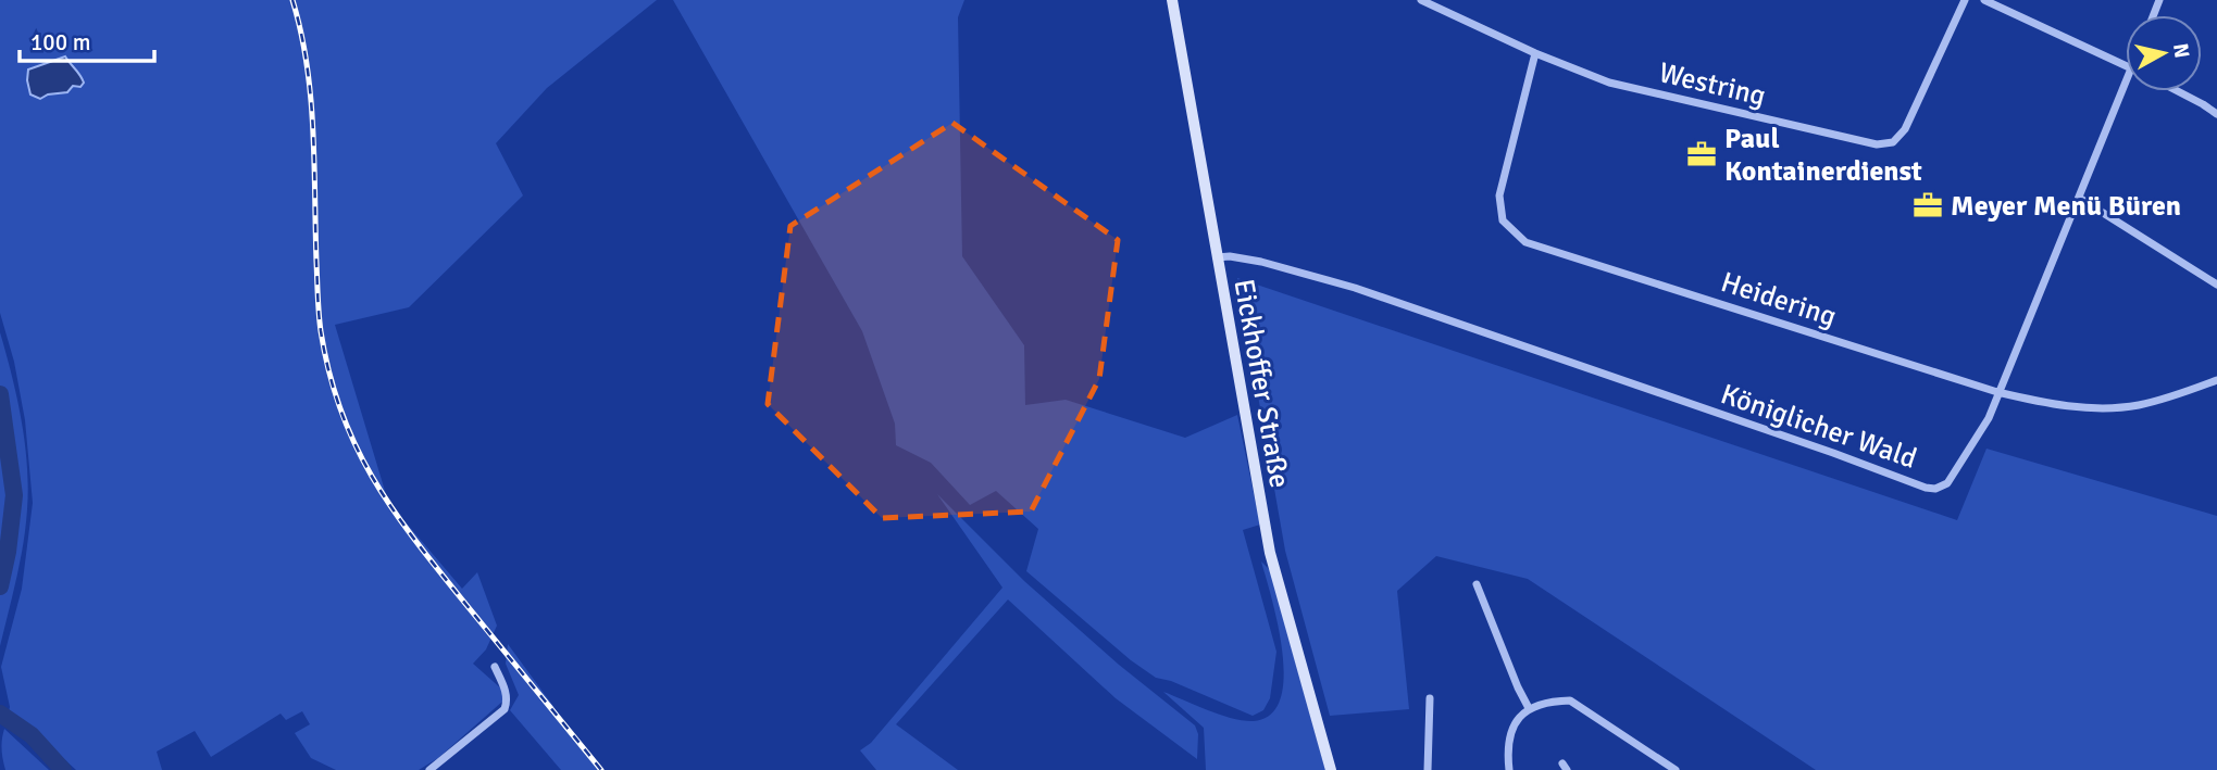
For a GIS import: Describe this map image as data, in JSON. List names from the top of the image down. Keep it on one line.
{"streets":{"main road":["Eickhoffer Straße"],"street":["Westring","Heidering","Königlicher Wald"]},"crossings":[["Westring","Heidering"],["Heidering","Königlicher Wald"],["Eickhoffer Straße","Königlicher Wald"]],"places":{"office":["Paul Kontainerdienst","Meyer Menü Büren"]},"scale_bar":"100 m","north":"right"}
